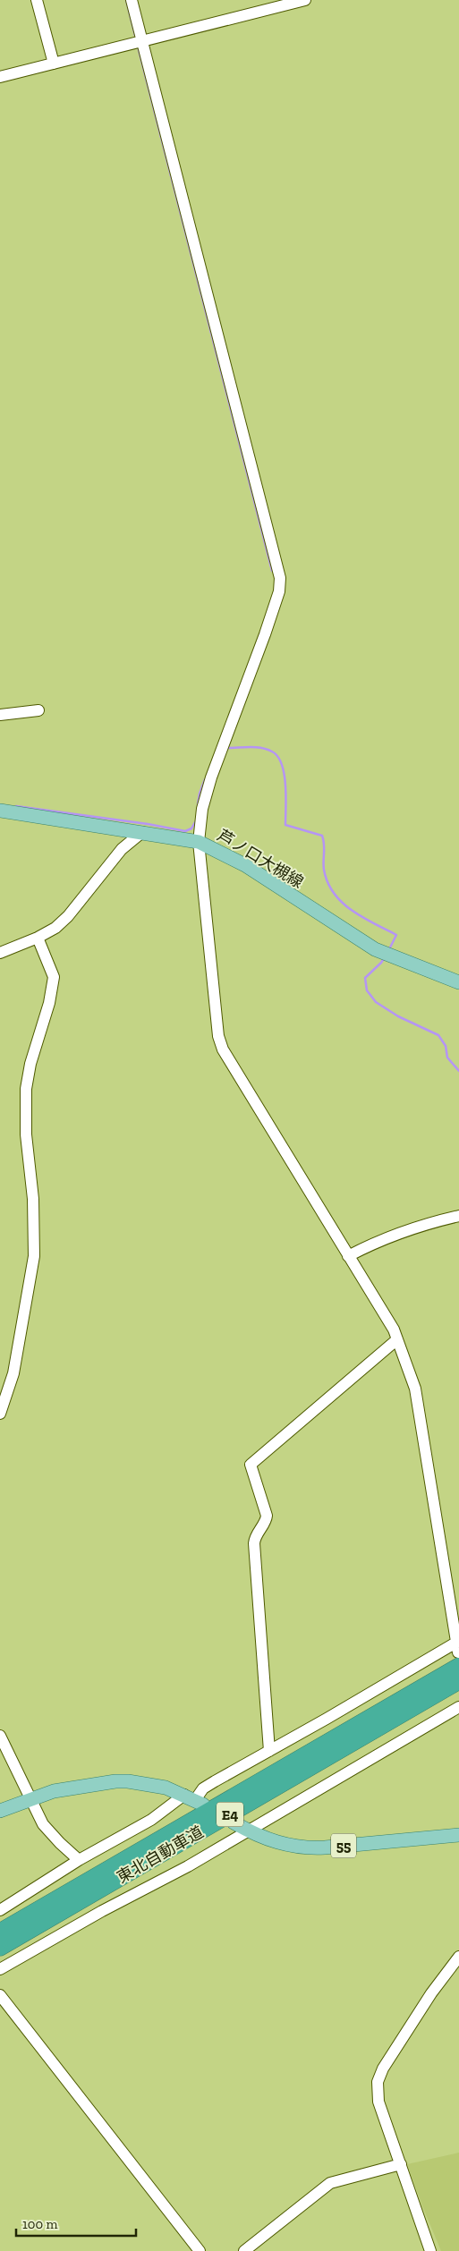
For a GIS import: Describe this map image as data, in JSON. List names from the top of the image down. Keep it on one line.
{"streets":{"highway":["E4","東北自動車道"],"main road":["芦ノ口大槻線","55"]},"scale_bar":"100 m"}
